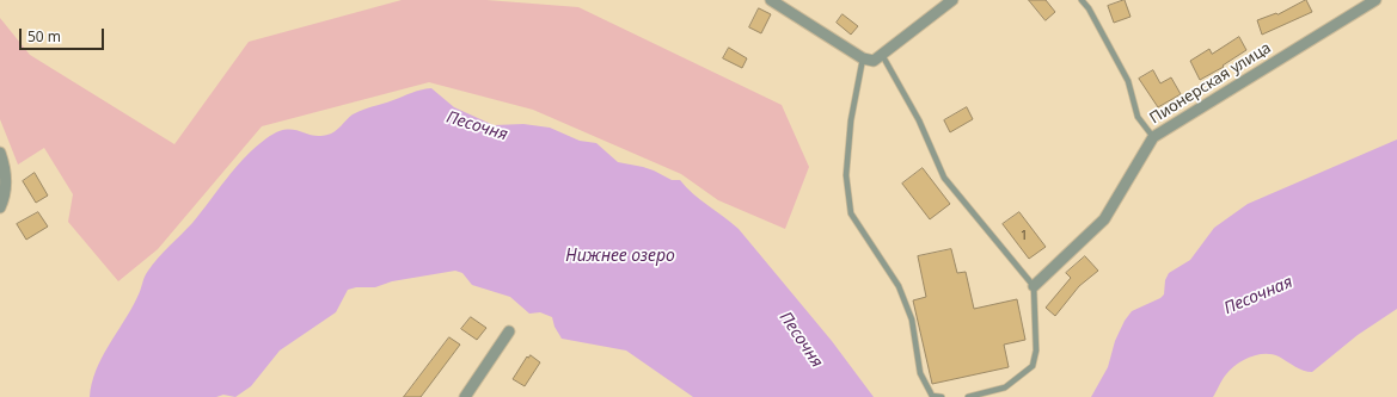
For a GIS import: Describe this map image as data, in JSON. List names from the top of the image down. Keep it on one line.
{"streets":{"street":["Пионерская улица"]},"water":["Песочня","Нижнее озеро","Песочная"],"house_numbers":["1"],"scale_bar":"50 m"}
